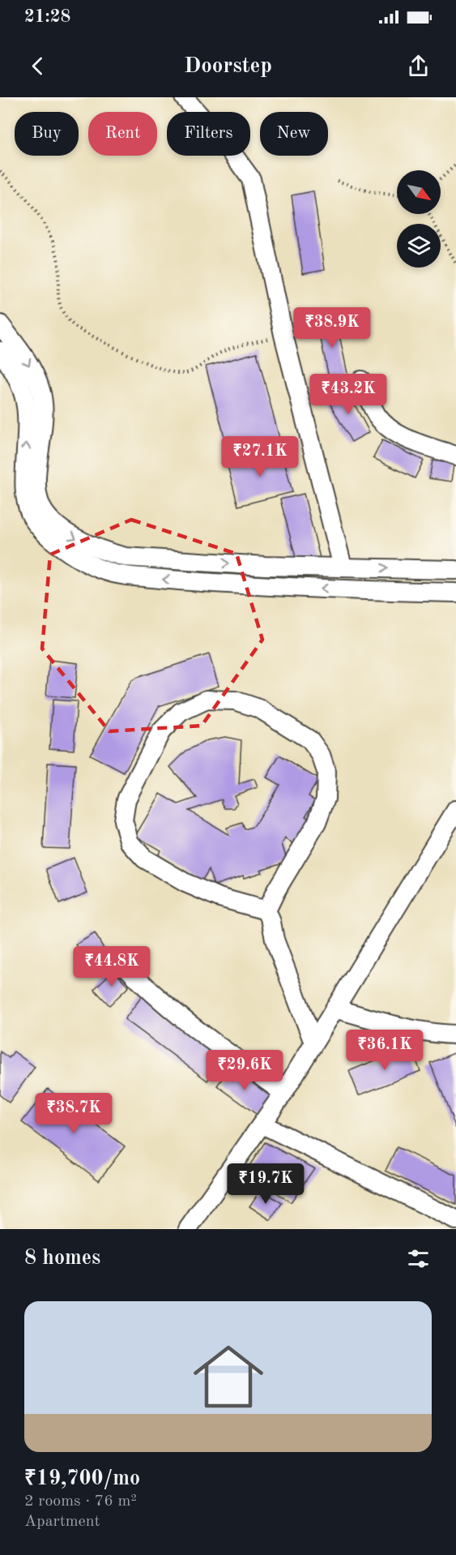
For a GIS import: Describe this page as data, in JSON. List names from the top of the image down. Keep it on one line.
{"north":"bottom right","page":{"status":"21:28","header":"Doorstep","chip":["Buy","Rent","Filters","New"],"price":["₹38.9K","₹43.2K","₹27.1K","₹44.8K","₹36.1K","₹29.6K","₹38.7K","₹19.7K"],"heading":"8 homes","list":[{"name":"₹19,700/mo","note":"2 rooms · 76 m² · Apartment"}]}}
